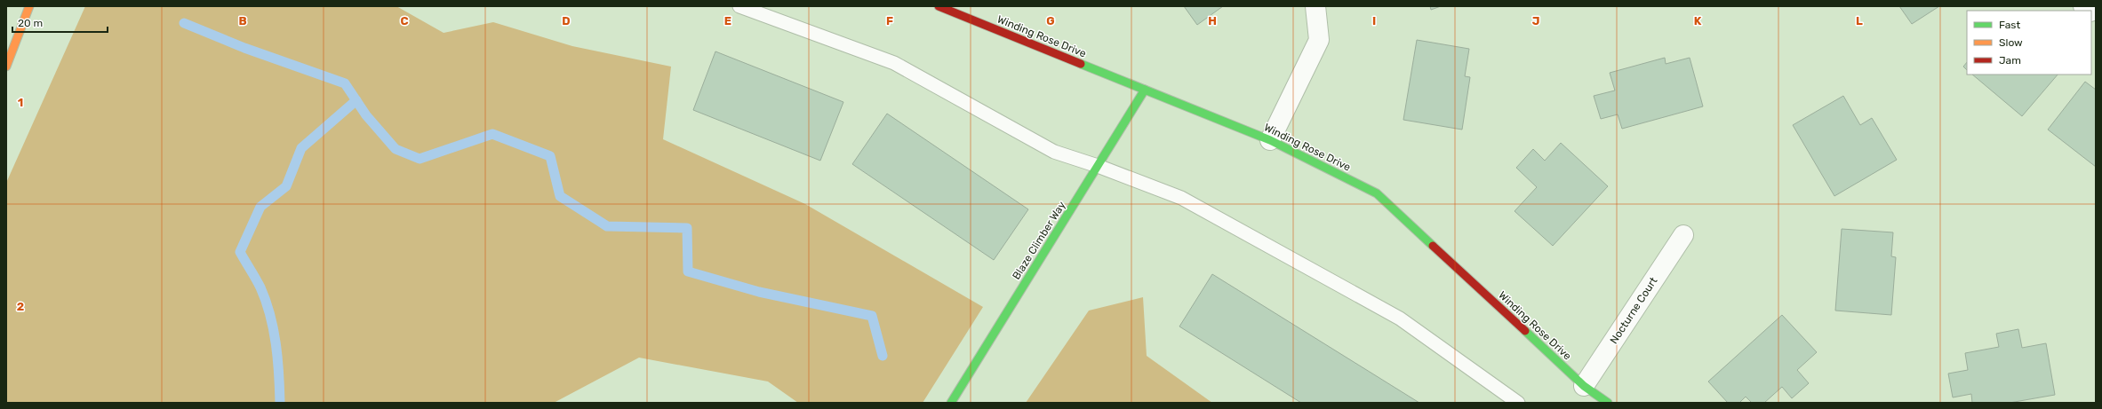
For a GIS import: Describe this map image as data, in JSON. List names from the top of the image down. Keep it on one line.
{"streets":{"main road":["Winding Rose Drive","Blaze Climber Way"],"street":["Nocturne Court"]},"crossings":[["Winding Rose Drive","Blaze Climber Way"],["Winding Rose Drive","Nocturne Court"]],"legend":["Fast","Slow","Jam"],"scale_bar":"20 m","grid":{"columns":["B","C","D","E","F","G","H","I","J","K","L"],"rows":["1","2"]}}
